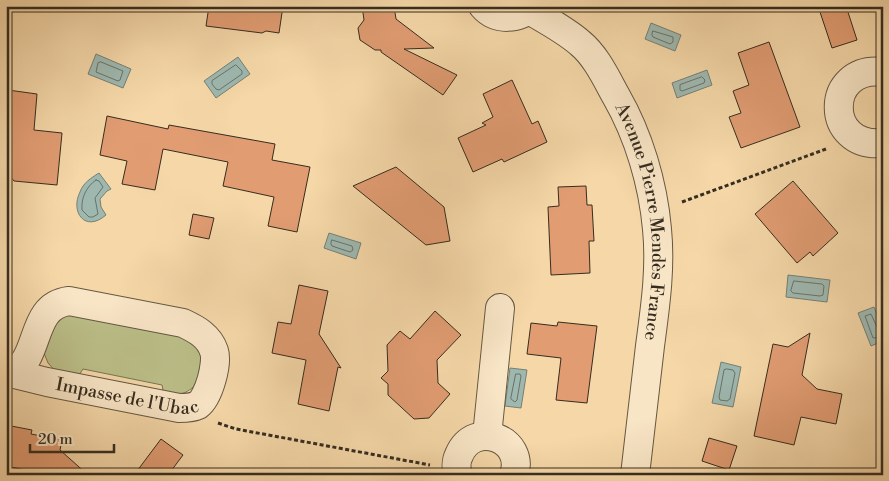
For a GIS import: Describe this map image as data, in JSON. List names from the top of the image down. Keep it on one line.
{"streets":{"street":["Avenue Pierre Mendès France","Impasse de l'Ubac"]},"scale_bar":"20 m"}
